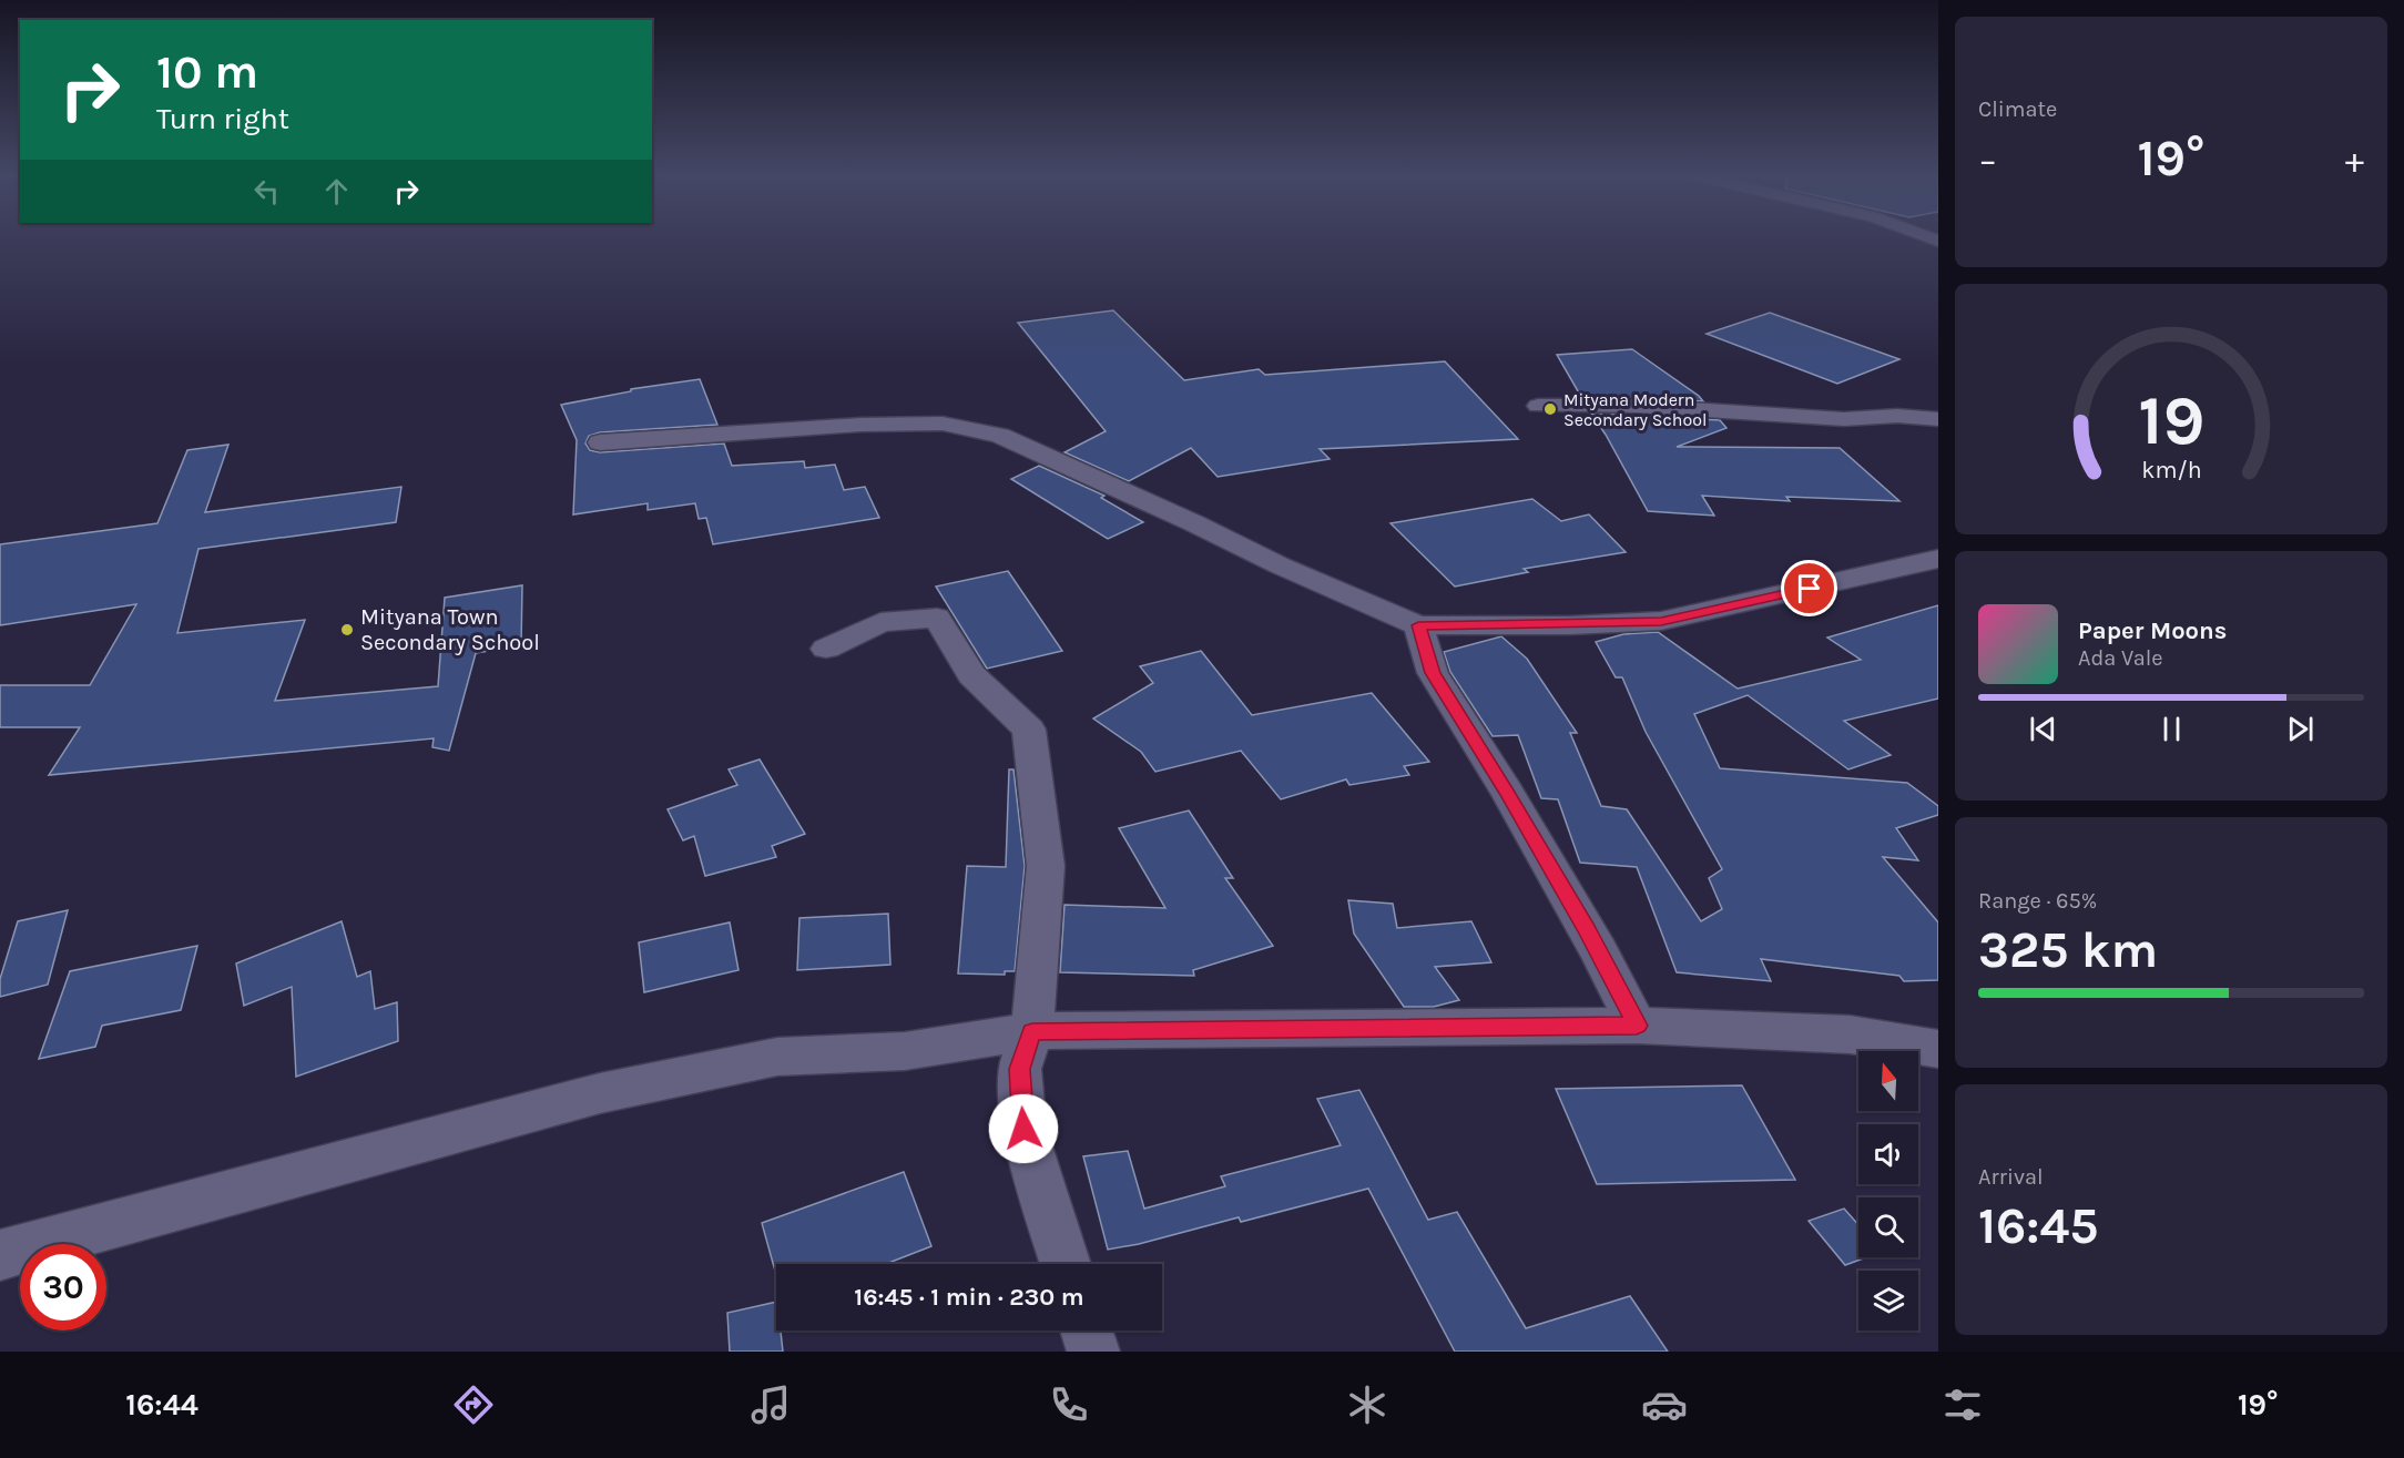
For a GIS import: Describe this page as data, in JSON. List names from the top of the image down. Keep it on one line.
{"places":["Mityana Modern Secondary School","Mityana Town Secondary School"],"north":"top","page":{"tile":["Climate",["Range · 65%","325 km"],["Arrival","16:45"]],"turn":["10 m","Turn right"],"heat":["−","19°","+"],"song":["Paper Moons","Ada Vale"],"limit":"30","trip":"16:45 · 1 min · 230 m","tabs":["16:44","19°"],"gauge":["19","km/h"]}}
